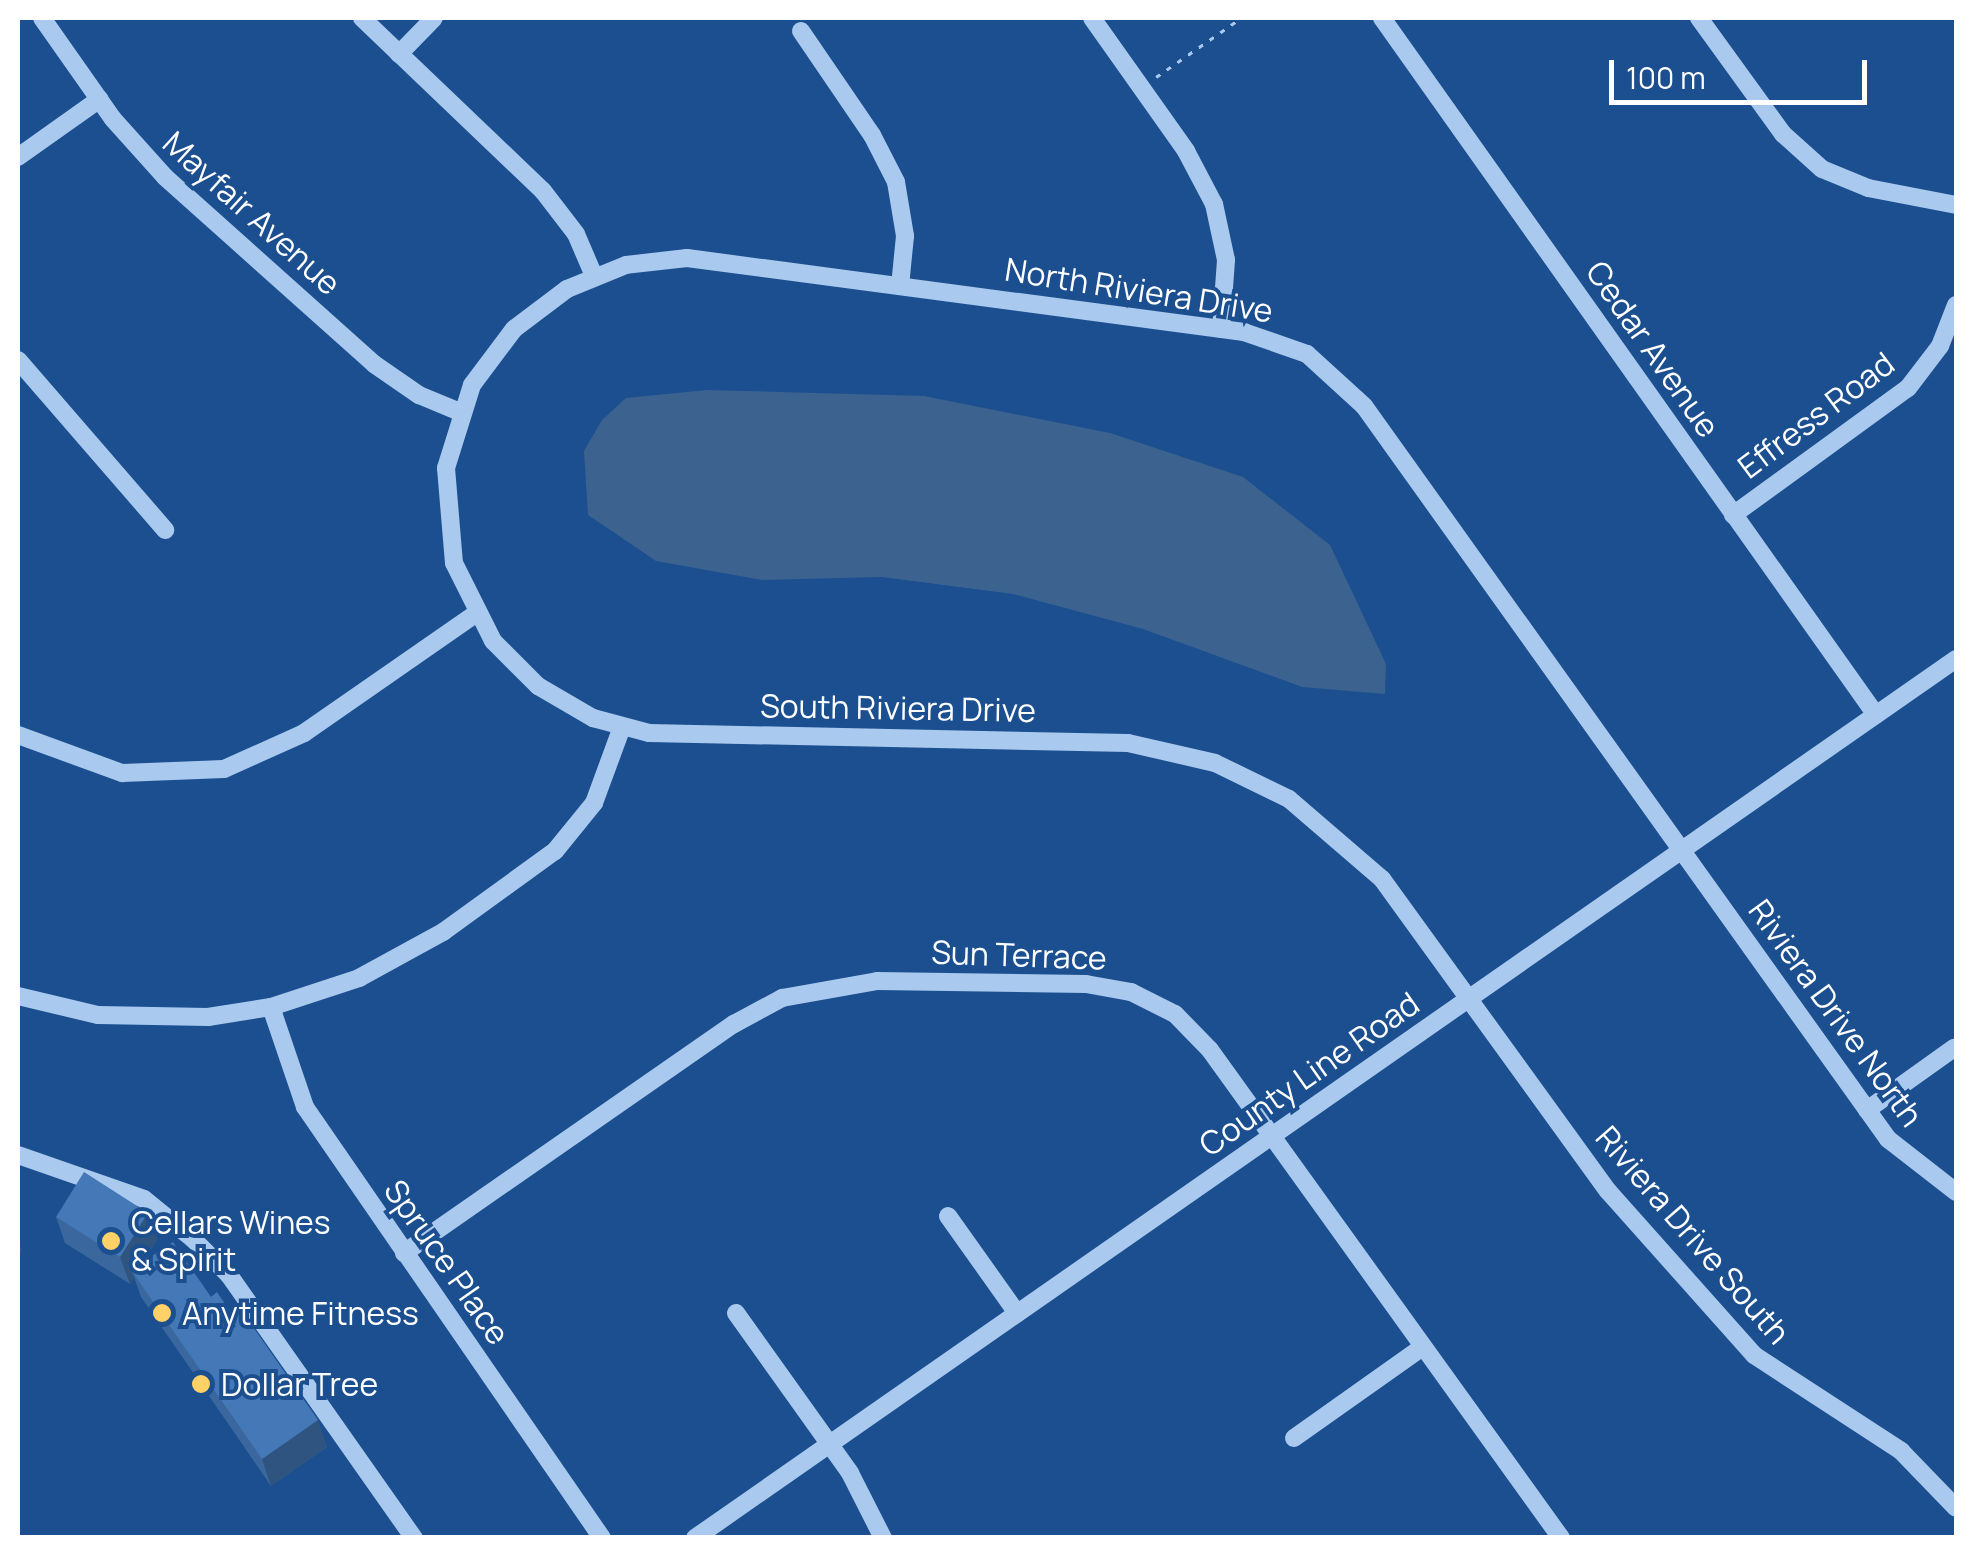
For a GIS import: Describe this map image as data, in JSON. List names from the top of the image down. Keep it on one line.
{"streets":{"street":["Mayfair Avenue","North Riviera Drive","Cedar Avenue","Effress Road","South Riviera Drive","Sun Terrace","Riviera Drive North","County Line Road","Riviera Drive South","Spruce Place"]},"crossings":[["Mayfair Avenue","North Riviera Drive"],["Mayfair Avenue","South Riviera Drive"],["North Riviera Drive","South Riviera Drive"],["North Riviera Drive","Riviera Drive North"],["North Riviera Drive","County Line Road"],["Cedar Avenue","Effress Road"],["Cedar Avenue","County Line Road"],["South Riviera Drive","County Line Road"],["South Riviera Drive","Riviera Drive South"],["Sun Terrace","County Line Road"],["Sun Terrace","Spruce Place"],["Riviera Drive North","County Line Road"],["County Line Road","Riviera Drive South"]],"places":["Cellars Wines & Spirit","Anytime Fitness","Dollar Tree"],"scale_bar":"100 m"}
